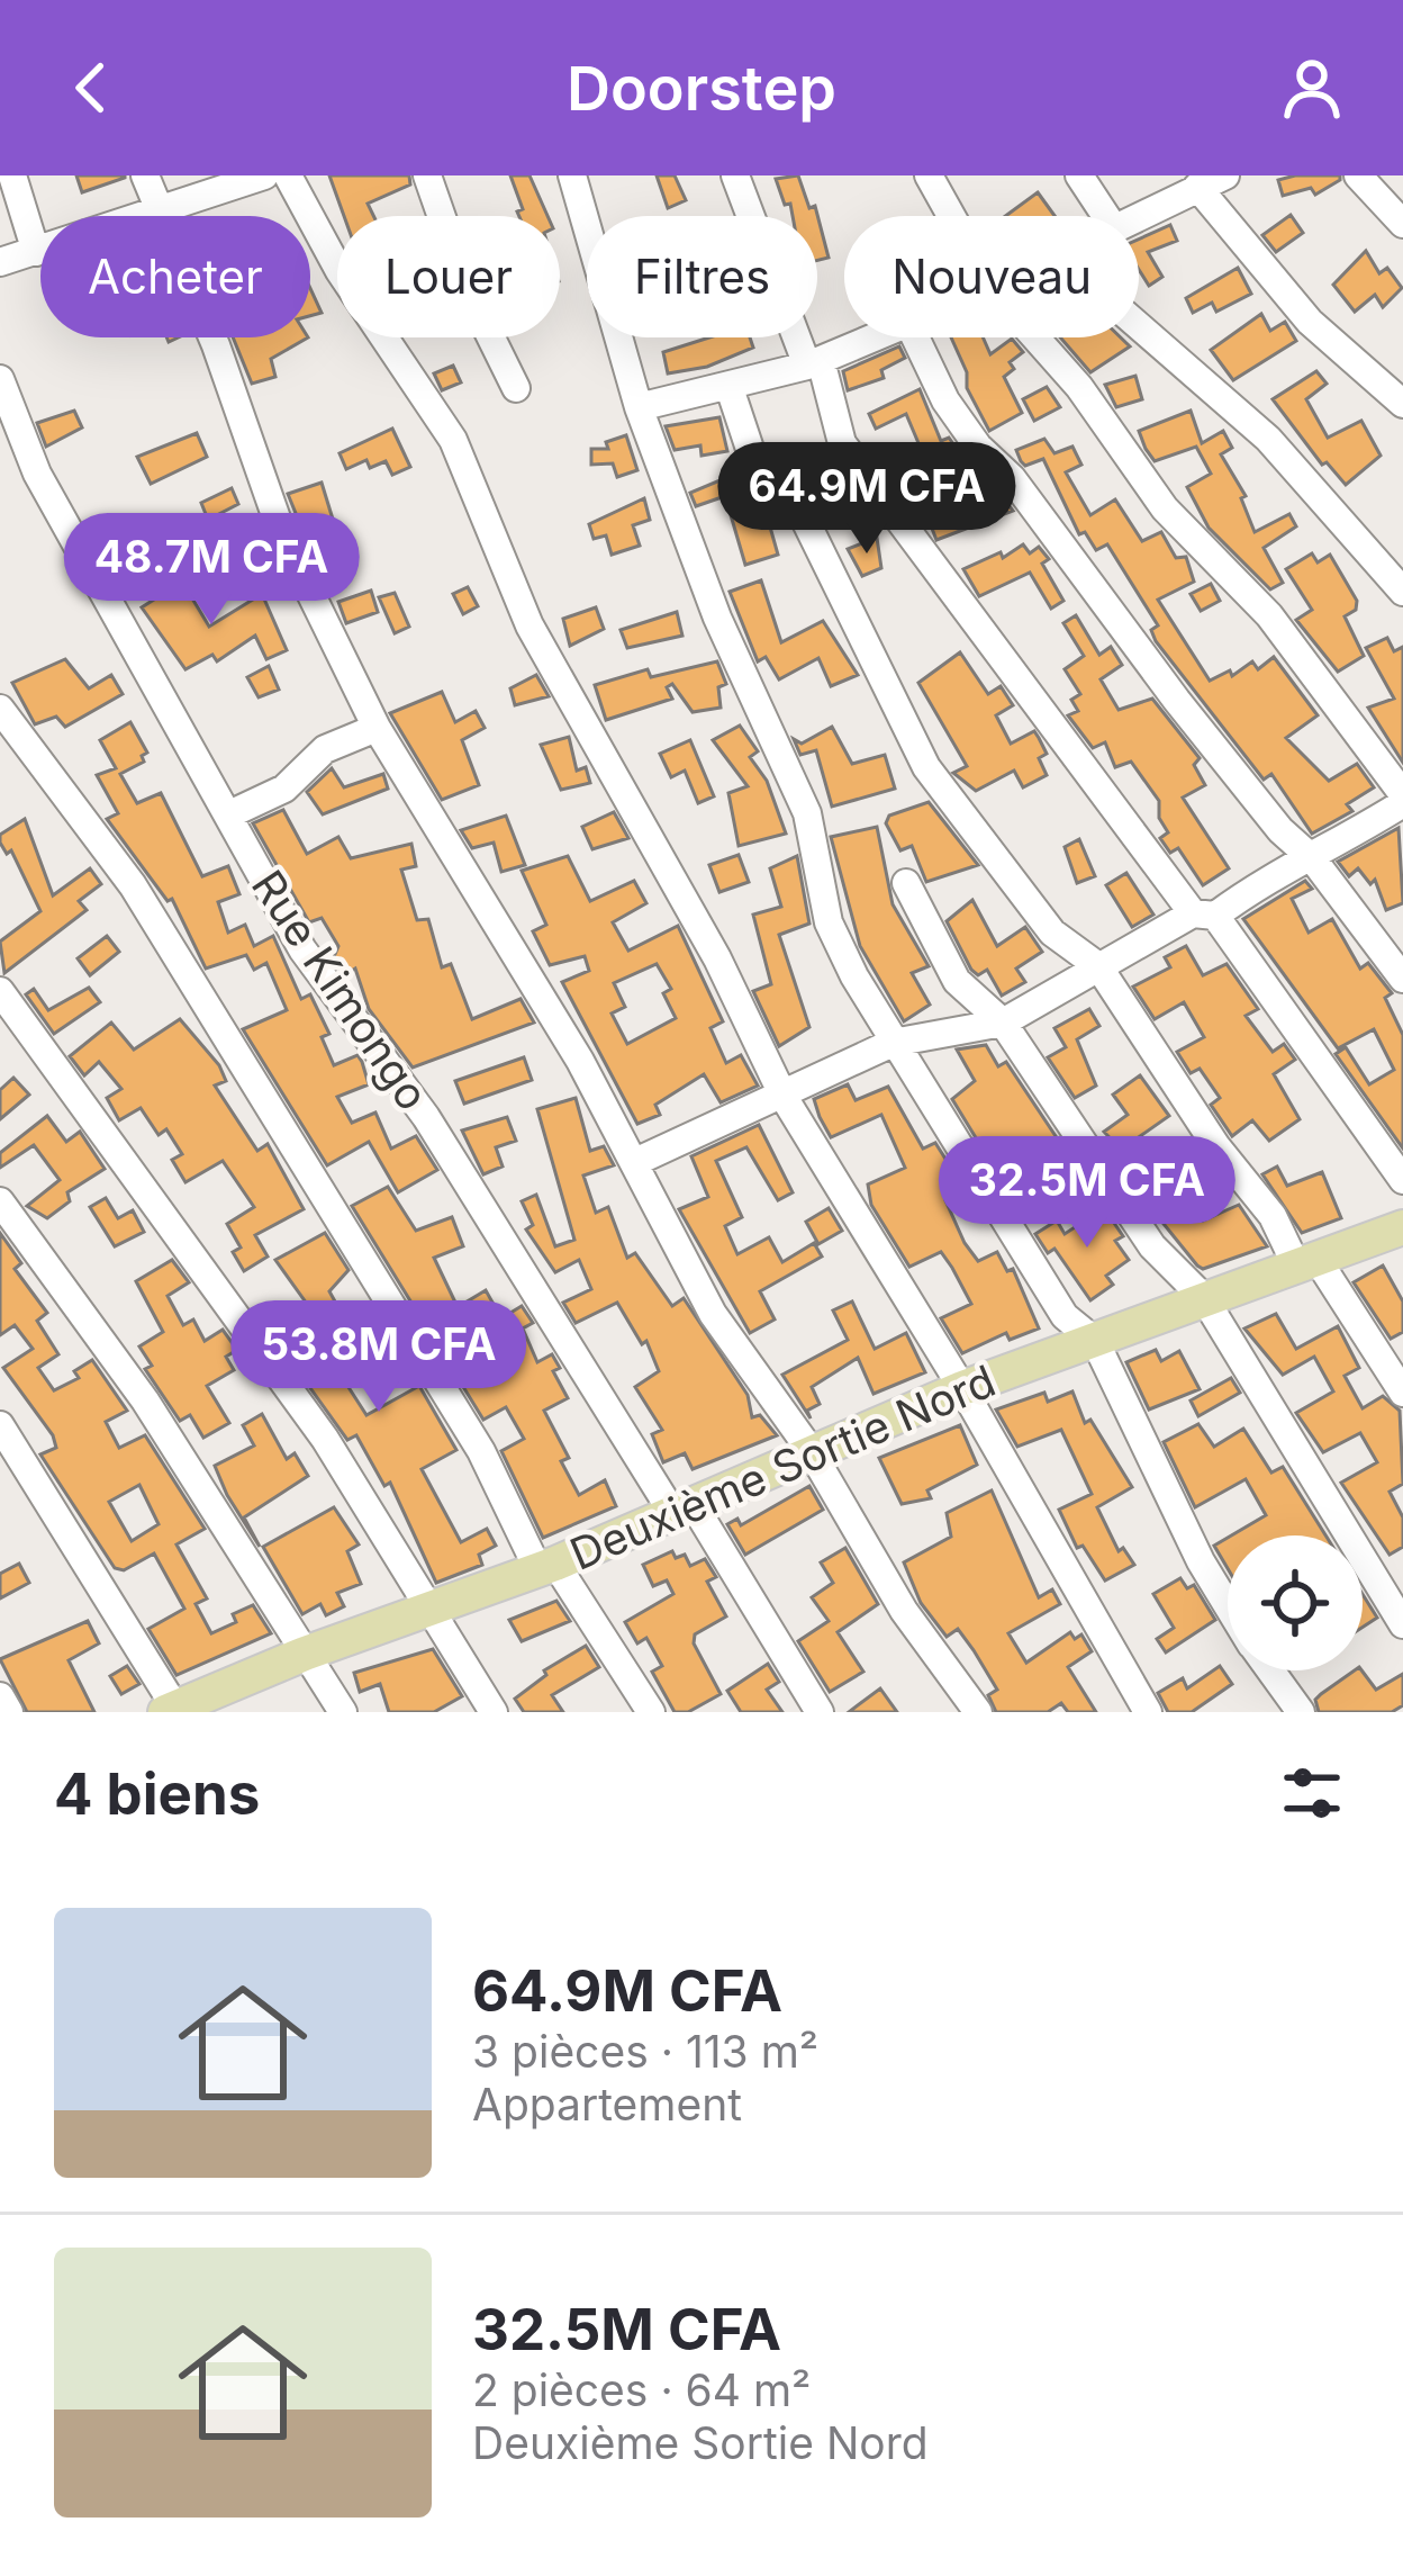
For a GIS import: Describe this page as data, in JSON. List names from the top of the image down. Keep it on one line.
{"streets":{"main road":["Deuxième Sortie Nord"],"street":["Rue Kimongo"]},"crossings":[["Rue Kimongo","Deuxième Sortie Nord"]],"page":{"header":"Doorstep","chip":["Acheter","Louer","Filtres","Nouveau"],"price":["64.9M CFA","48.7M CFA","32.5M CFA","53.8M CFA"],"heading":"4 biens","list":[{"name":"64.9M CFA","note":"3 pièces · 113 m² · Appartement"},{"name":"32.5M CFA","note":"2 pièces · 64 m² · Deuxième Sortie Nord"}]}}
